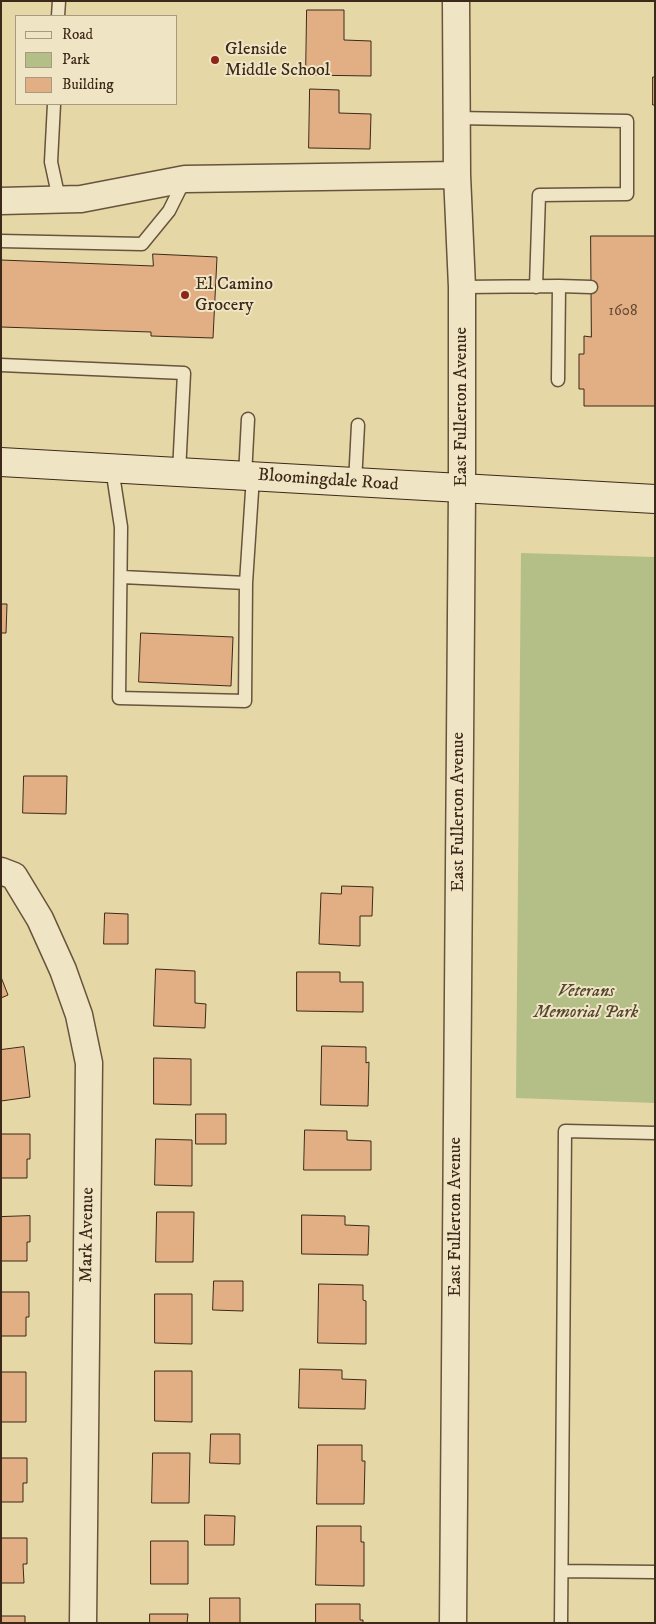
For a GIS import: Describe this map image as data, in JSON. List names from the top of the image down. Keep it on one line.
{"streets":{"main road":["Bloomingdale Road"],"street":["East Fullerton Avenue","Mark Avenue"]},"crossings":[["East Fullerton Avenue","Bloomingdale Road"]],"parks":["Veterans Memorial Park"],"places":["Glenside Middle School","El Camino Grocery"],"house_numbers":["1608"],"legend":["Road","Park","Building"]}
